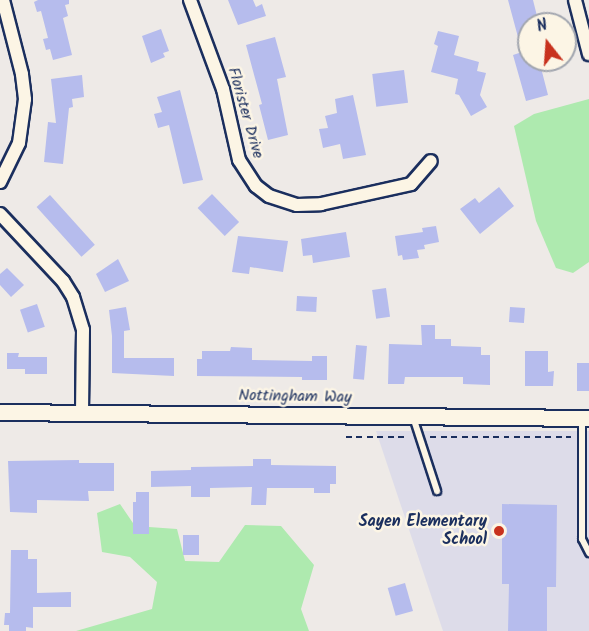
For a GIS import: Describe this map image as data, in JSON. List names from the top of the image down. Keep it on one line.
{"streets":{"street":["Florister Drive","Nottingham Way"]},"places":["Sayen Elementary School"],"north":"top"}
